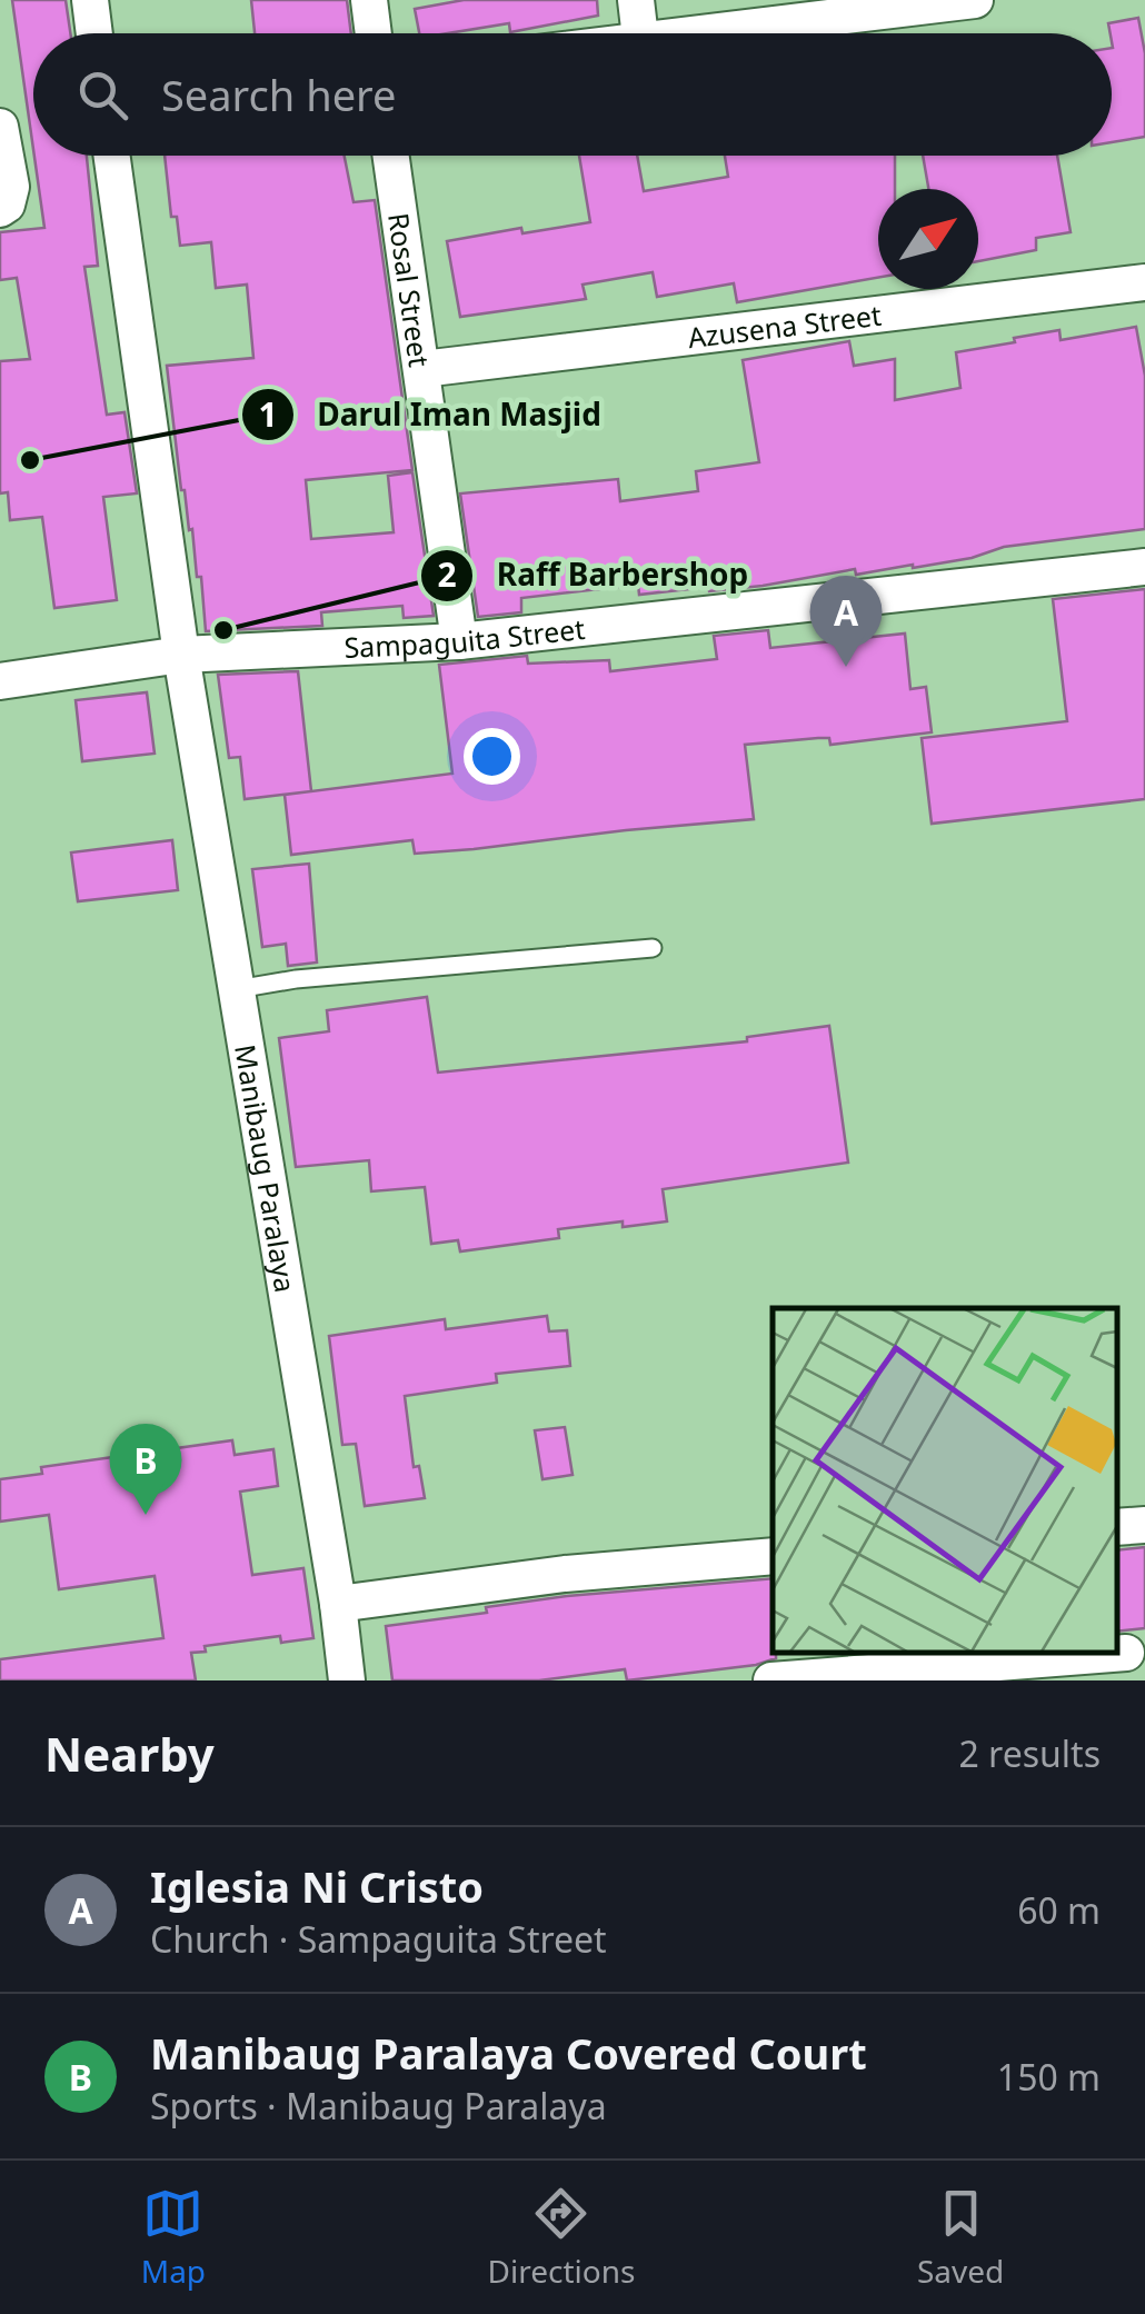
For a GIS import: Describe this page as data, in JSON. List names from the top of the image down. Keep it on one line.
{"streets":{"street":["Rosal Street","Azusena Street","Sampaguita Street","Manibaug Paralaya"]},"crossings":[["Rosal Street","Azusena Street"],["Rosal Street","Sampaguita Street"],["Sampaguita Street","Manibaug Paralaya"]],"places":["Darul Iman Masjid","Raff Barbershop"],"north":"top right","page":{"search":"Search here","pins":["A","B"],"heading":["Nearby","2 results"],"list":[{"mark":"A","name":"Iglesia Ni Cristo","note":"Church · Sampaguita Street","value":"60 m"},{"mark":"B","name":"Manibaug Paralaya Covered Court","note":"Sports · Manibaug Paralaya","value":"150 m"}],"nav":["Map","Directions","Saved"]}}
